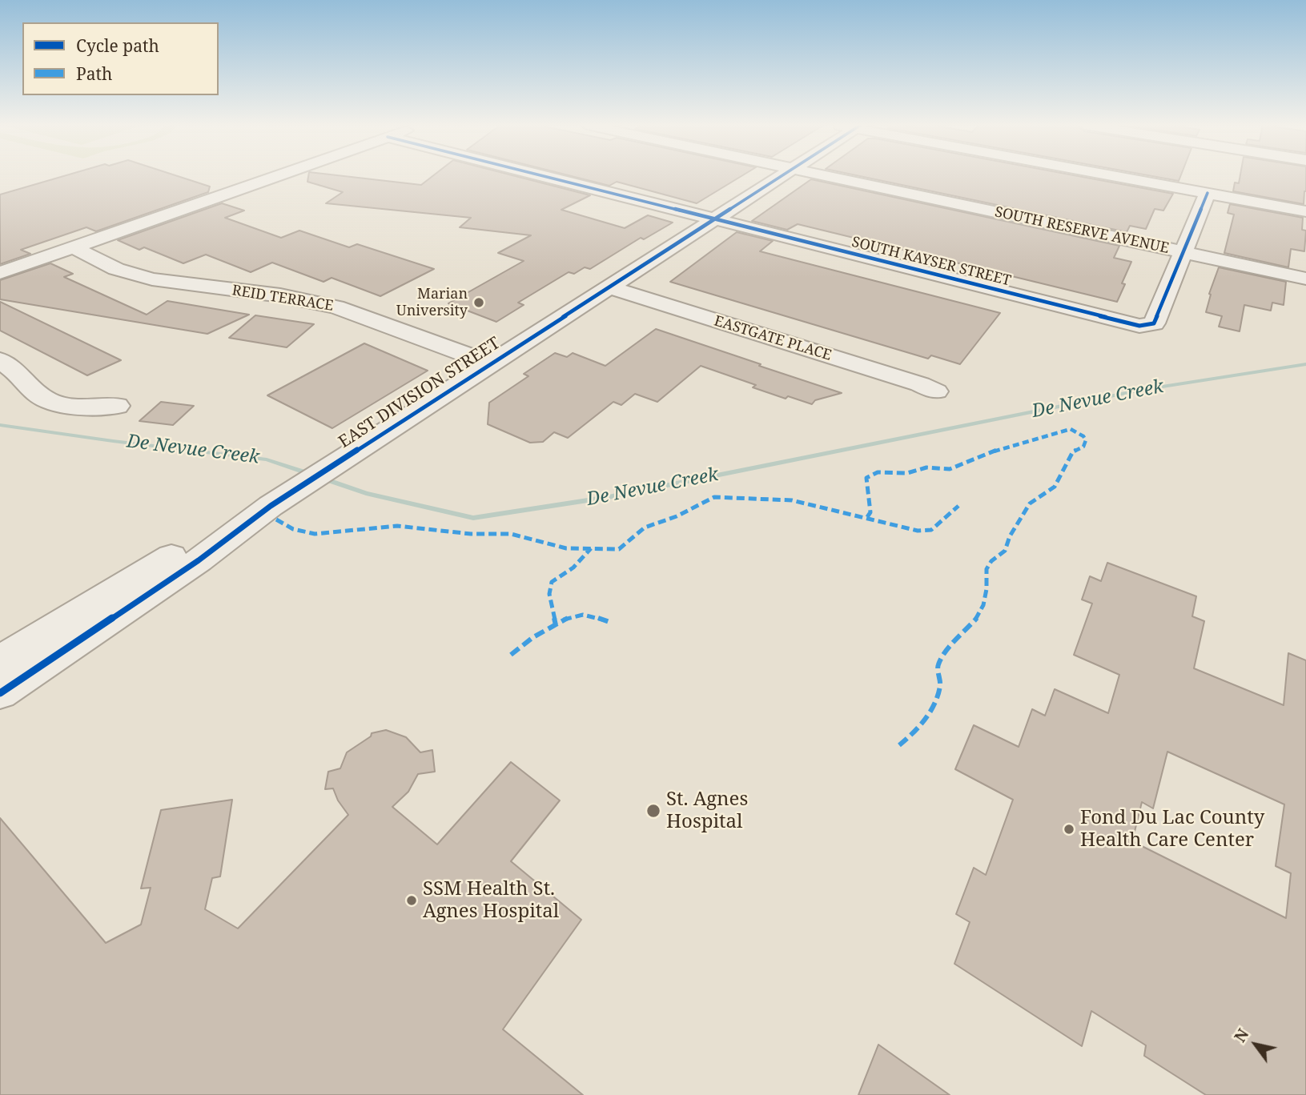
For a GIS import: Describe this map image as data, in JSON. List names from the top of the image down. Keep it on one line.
{"streets":{"street":["SOUTH RESERVE AVENUE","SOUTH KAYSER STREET","REID TERRACE","EASTGATE PLACE","EAST DIVISION STREET"]},"crossings":[["SOUTH RESERVE AVENUE","SOUTH KAYSER STREET"],["SOUTH KAYSER STREET","EAST DIVISION STREET"],["REID TERRACE","EAST DIVISION STREET"],["EASTGATE PLACE","EAST DIVISION STREET"]],"water":["De Nevue Creek"],"places":["Marian University","St. Agnes Hospital","Fond Du Lac County Health Care Center","SSM Health St. Agnes Hospital"],"legend":["Cycle path","Path"],"north":"top left"}
